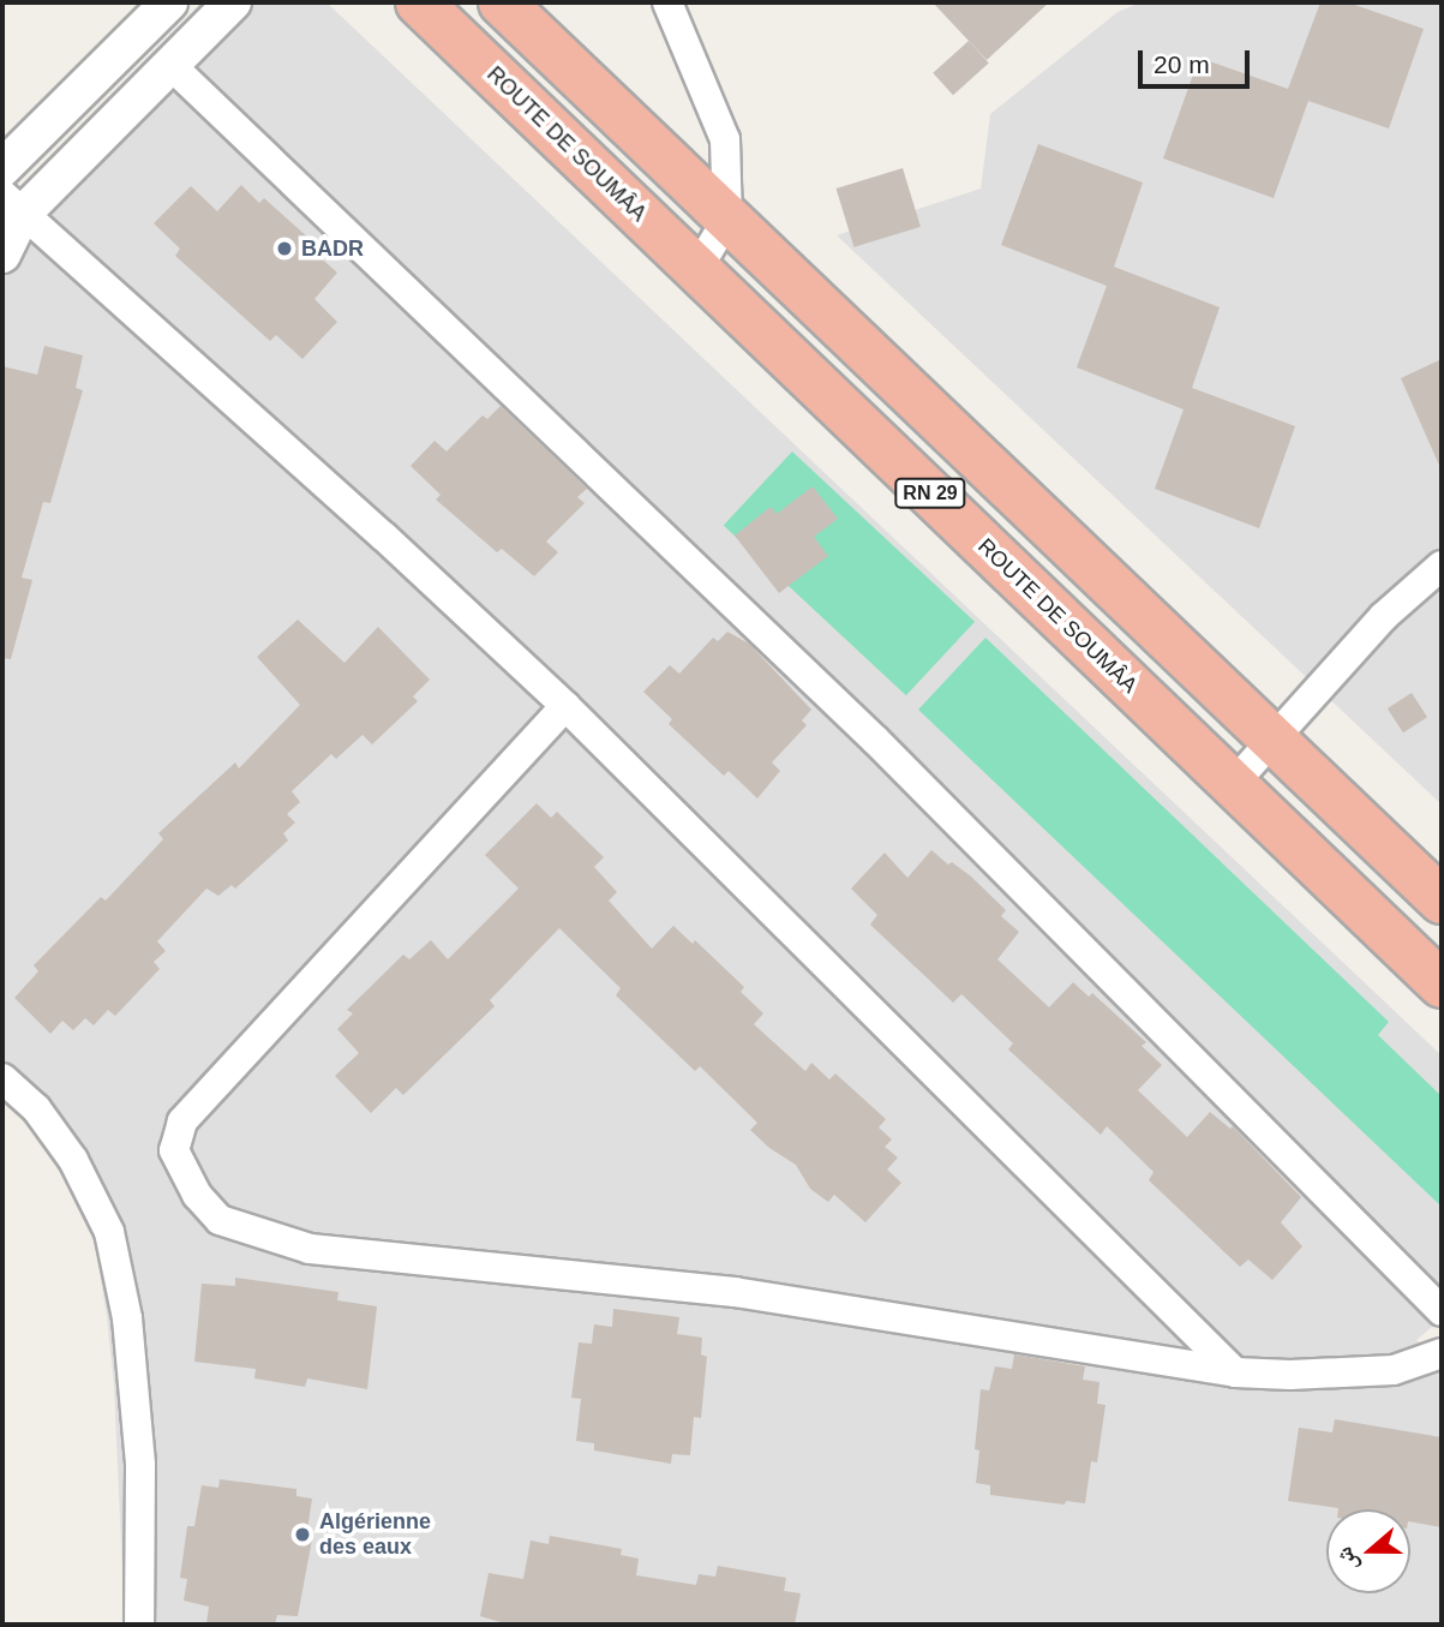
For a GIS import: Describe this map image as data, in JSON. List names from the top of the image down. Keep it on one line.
{"streets":{"highway":["ROUTE DE SOUMÂA","RN 29"]},"places":["BADR","Algérienne des eaux"],"scale_bar":"20 m","north":"left"}
